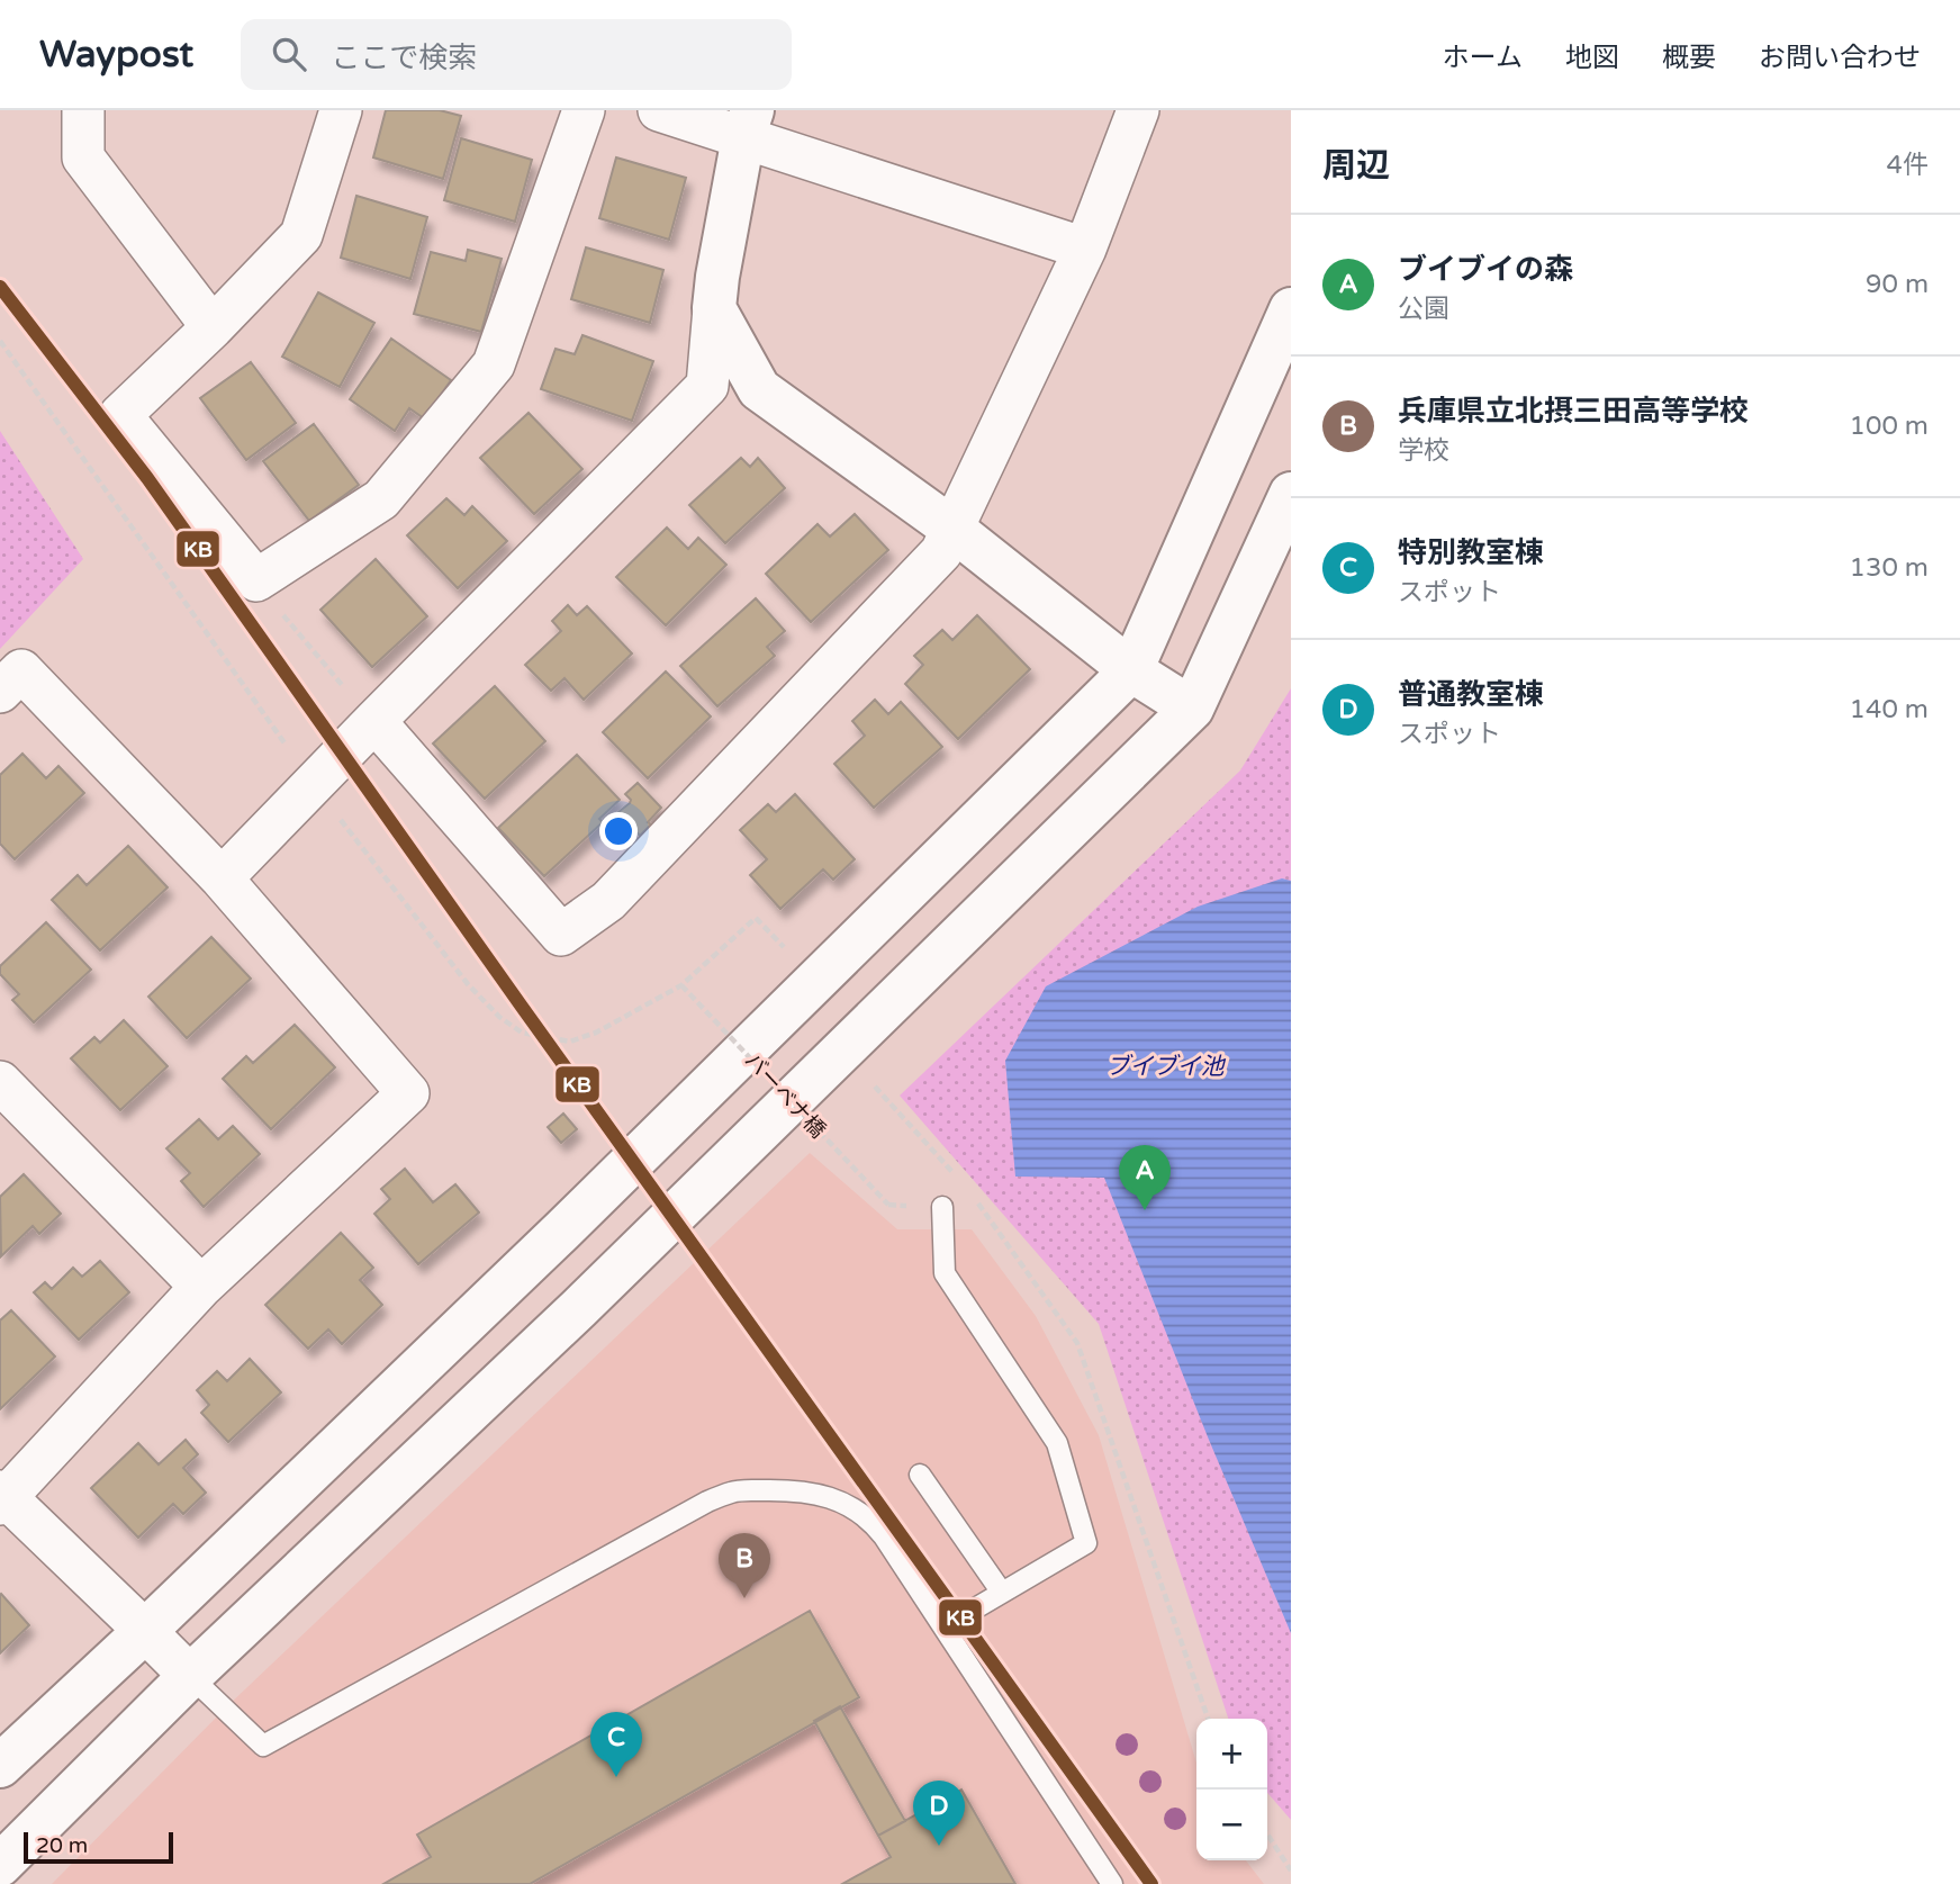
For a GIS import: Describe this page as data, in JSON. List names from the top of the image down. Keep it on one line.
{"streets":{"path":["バーベナ橋"]},"water":["ブイブイ池"],"lines":["transit line KB"],"scale_bar":"20 m","page":{"header":"Waypost","search":"ここで検索","nav":["ホーム","地図","概要","お問い合わせ"],"heading":["周辺","4件"],"list":[{"mark":"A","name":"ブイブイの森","note":"公園","value":"90 m"},{"mark":"B","name":"兵庫県立北摂三田高等学校","note":"学校","value":"100 m"},{"mark":"C","name":"特別教室棟","note":"スポット","value":"130 m"},{"mark":"D","name":"普通教室棟","note":"スポット","value":"140 m"}],"pins":["A","B","C","D"],"map_buttons":["+","−"],"scale":"20 m"}}
